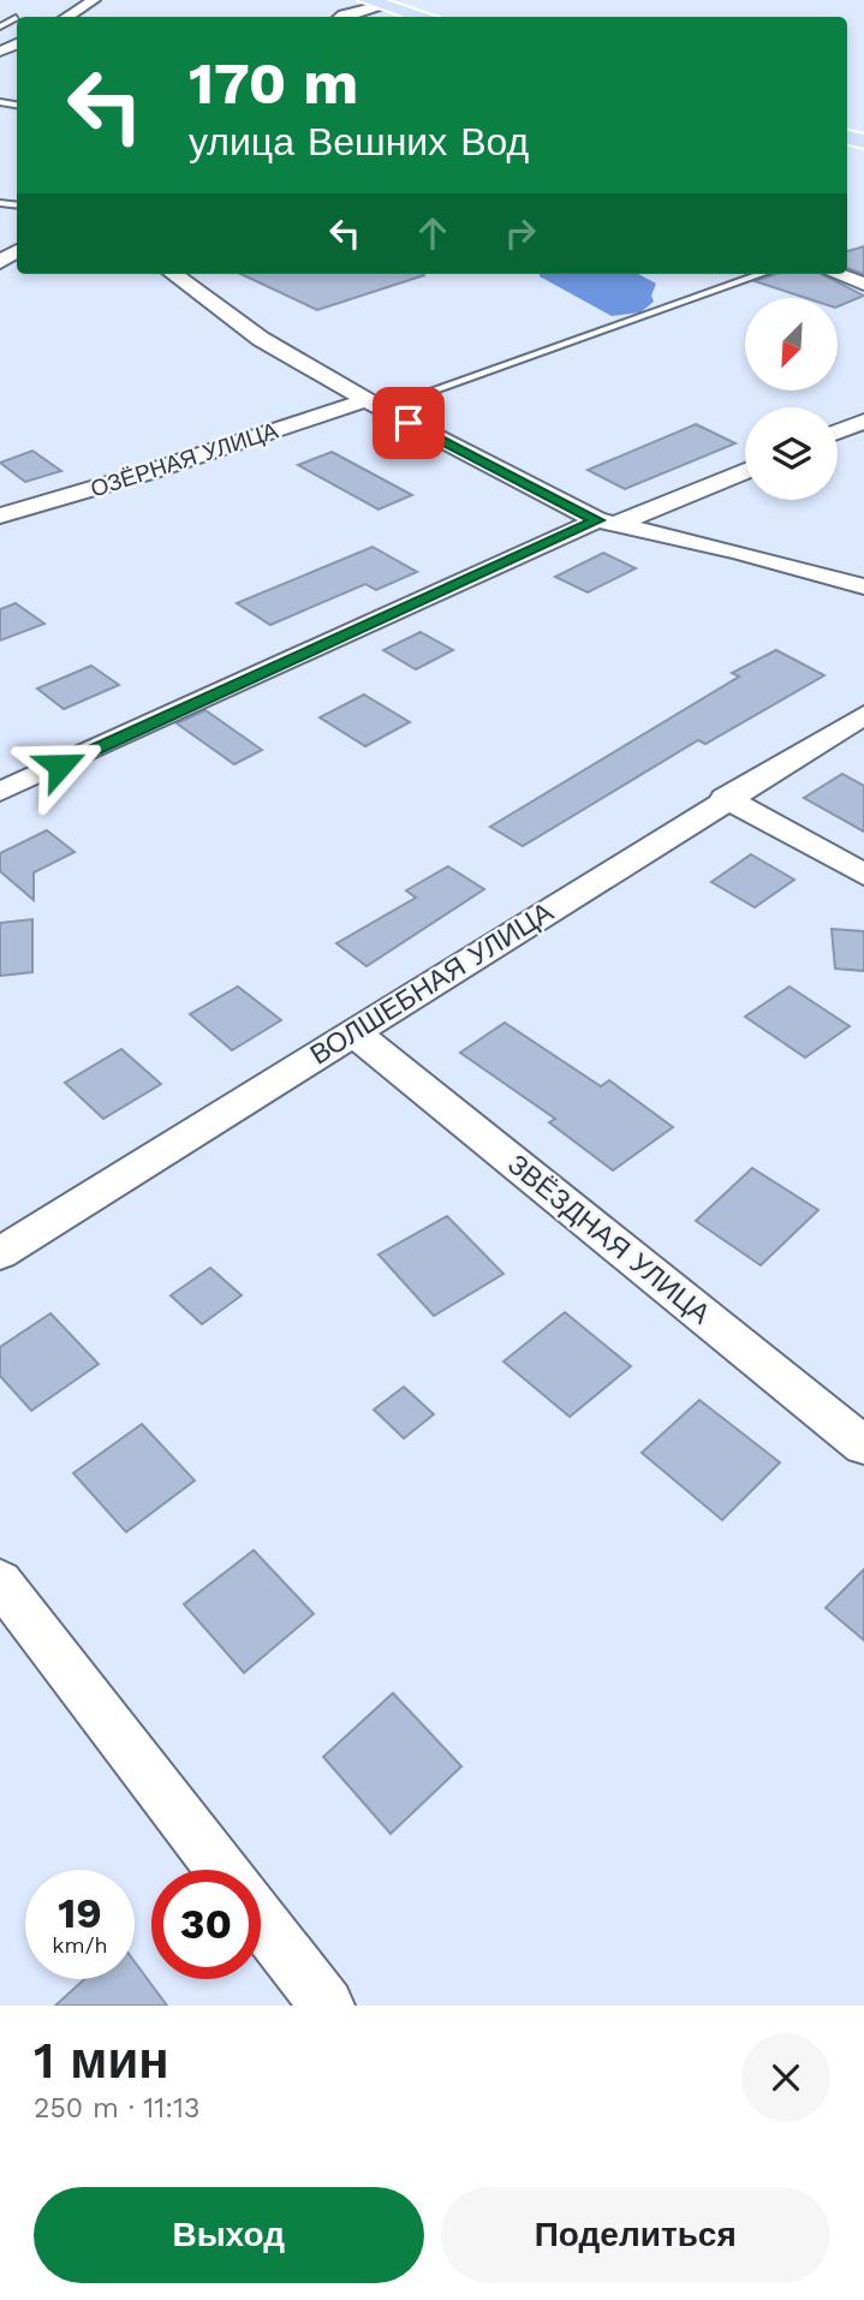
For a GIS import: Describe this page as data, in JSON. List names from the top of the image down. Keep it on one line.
{"streets":{"street":["ОЗЁРНАЯ УЛИЦА","ВОЛШЕБНАЯ УЛИЦА","ЗВЁЗДНАЯ УЛИЦА"]},"crossings":[["ВОЛШЕБНАЯ УЛИЦА","ЗВЁЗДНАЯ УЛИЦА"]],"north":"bottom left","page":{"turn":["170 m","улица Вешних Вод"],"speed":"19 km/h","limit":"30","heading":["1 мин","250 m · 11:13"],"buttons":["Выход","Поделиться"]}}
